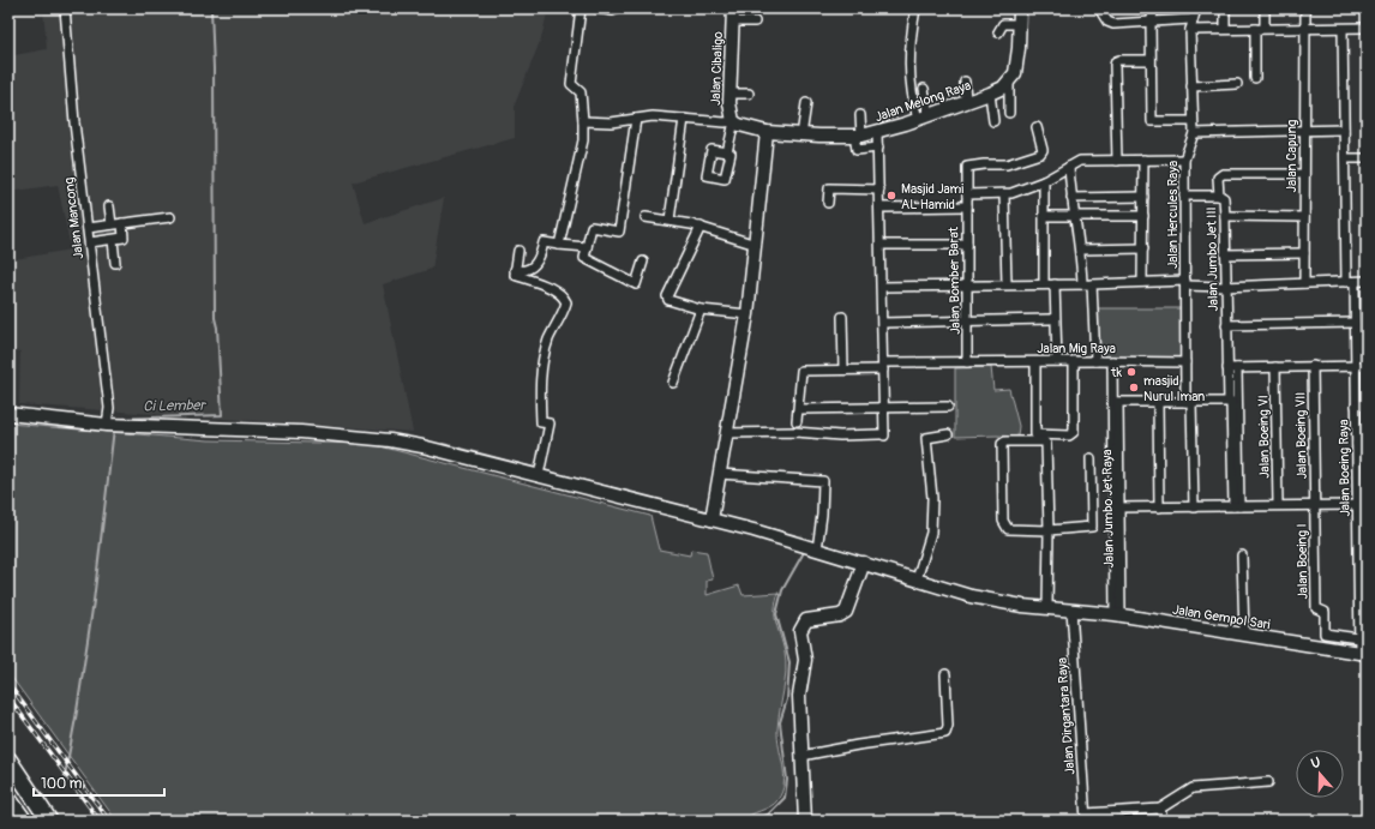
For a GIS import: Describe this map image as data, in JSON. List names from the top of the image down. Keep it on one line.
{"streets":{"street":["Jalan Cibaligo","Jalan Melong Raya","Jalan Capung","Jalan Hercules Raya","Jalan Mancong","Jalan Jumbo Jet III","Jalan Bomber Barat","Jalan Mig Raya","Jalan Boeing VII","Jalan Boeing VI","Jalan Boeing Raya","Jalan Jumbo Jet Raya","Jalan Boeing I","Jalan Gempol Sari","Jalan Dirgantara Raya"]},"crossings":[["Jalan Cibaligo","Jalan Melong Raya"],["Jalan Capung","Jalan Jumbo Jet III"],["Jalan Hercules Raya","Jalan Mig Raya"],["Jalan Mancong","Jalan Gempol Sari"],["Jalan Bomber Barat","Jalan Mig Raya"],["Jalan Mig Raya","Jalan Jumbo Jet Raya"],["Jalan Boeing VII","Jalan Boeing I"],["Jalan Boeing Raya","Jalan Boeing I"],["Jalan Boeing Raya","Jalan Gempol Sari"],["Jalan Jumbo Jet Raya","Jalan Gempol Sari"],["Jalan Boeing I","Jalan Gempol Sari"],["Jalan Gempol Sari","Jalan Dirgantara Raya"]],"water":["Ci Lember"],"places":["Masjid Jami AL Hamid","tk","masjid Nurul Iman"],"scale_bar":"100 m","north":"top"}
